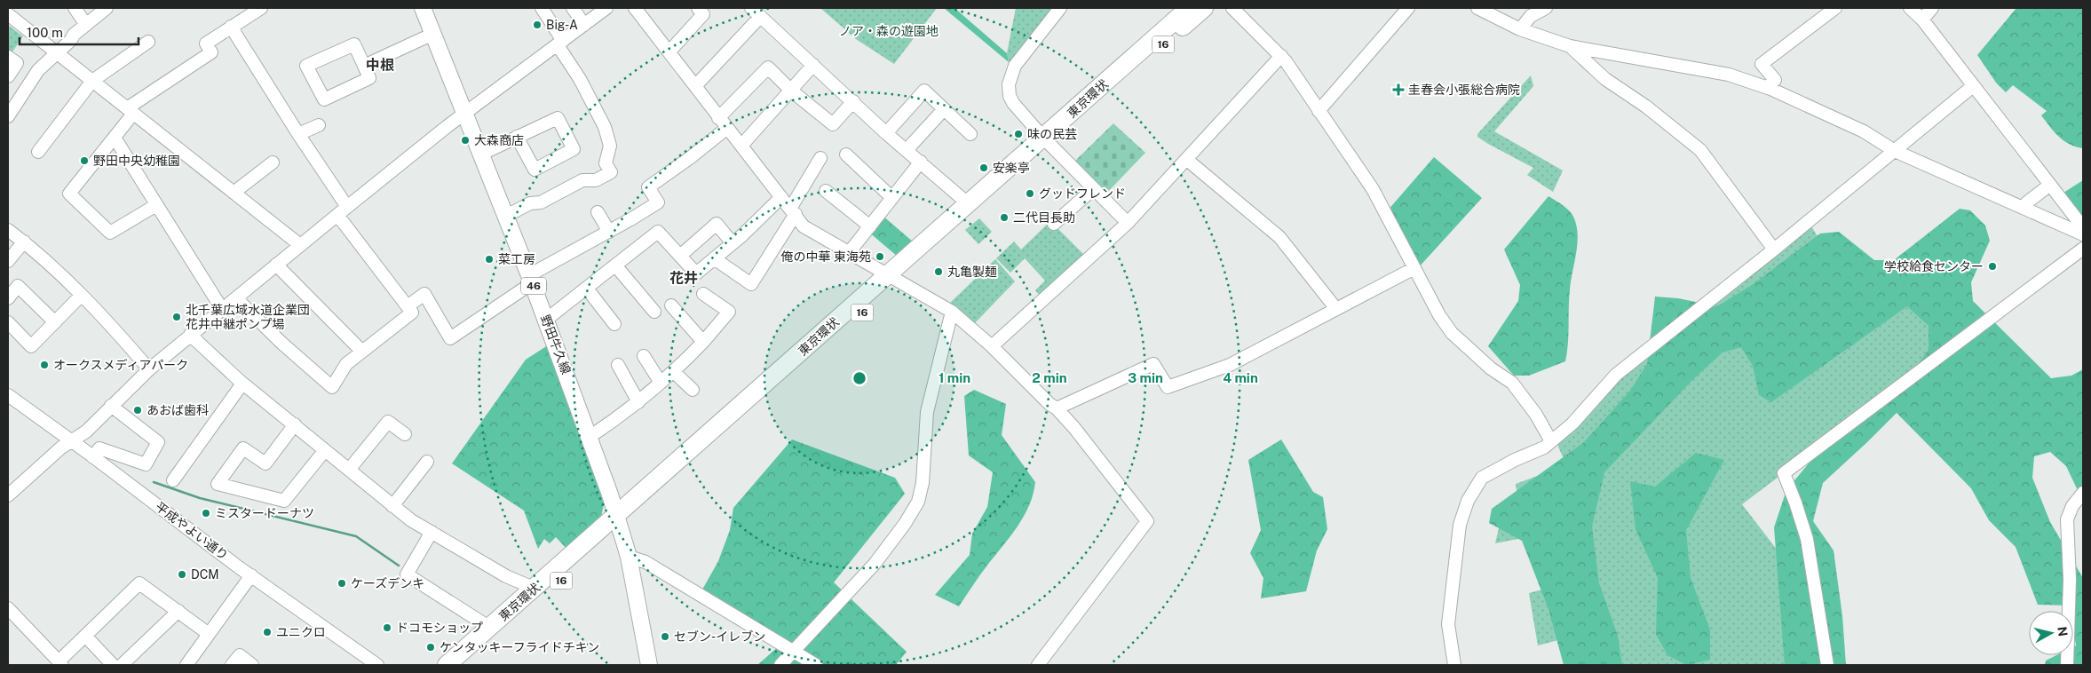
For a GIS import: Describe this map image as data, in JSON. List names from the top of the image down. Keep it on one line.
{"streets":{"highway":["16","東京環状"],"main road":["46","野田牛久線"],"street":["平成やよい通り"]},"crossings":[["東京環状","野田牛久線"]],"districts":["中根","花井"],"parks":["ノア・森の遊園地"],"places":{"other":["Big-A","味の民芸","大森商店","野田中央幼稚園","安楽亭","グッドフレンド","二代目長助","俺の中華 東海苑","菜工房","学校給食センター","丸亀製麺","北千葉広域水道企業団 花井中継ポンプ場","オークスメディアパーク","あおば歯科","ミスタードーナツ","DCM","ケーズデンキ","ドコモショップ","ユニクロ","セブン-イレブン","ケンタッキーフライドチキン"],"health":["圭春会小張総合病院"]},"scale_bar":"100 m","north":"right","rings":["1 min","2 min","3 min","4 min"]}
